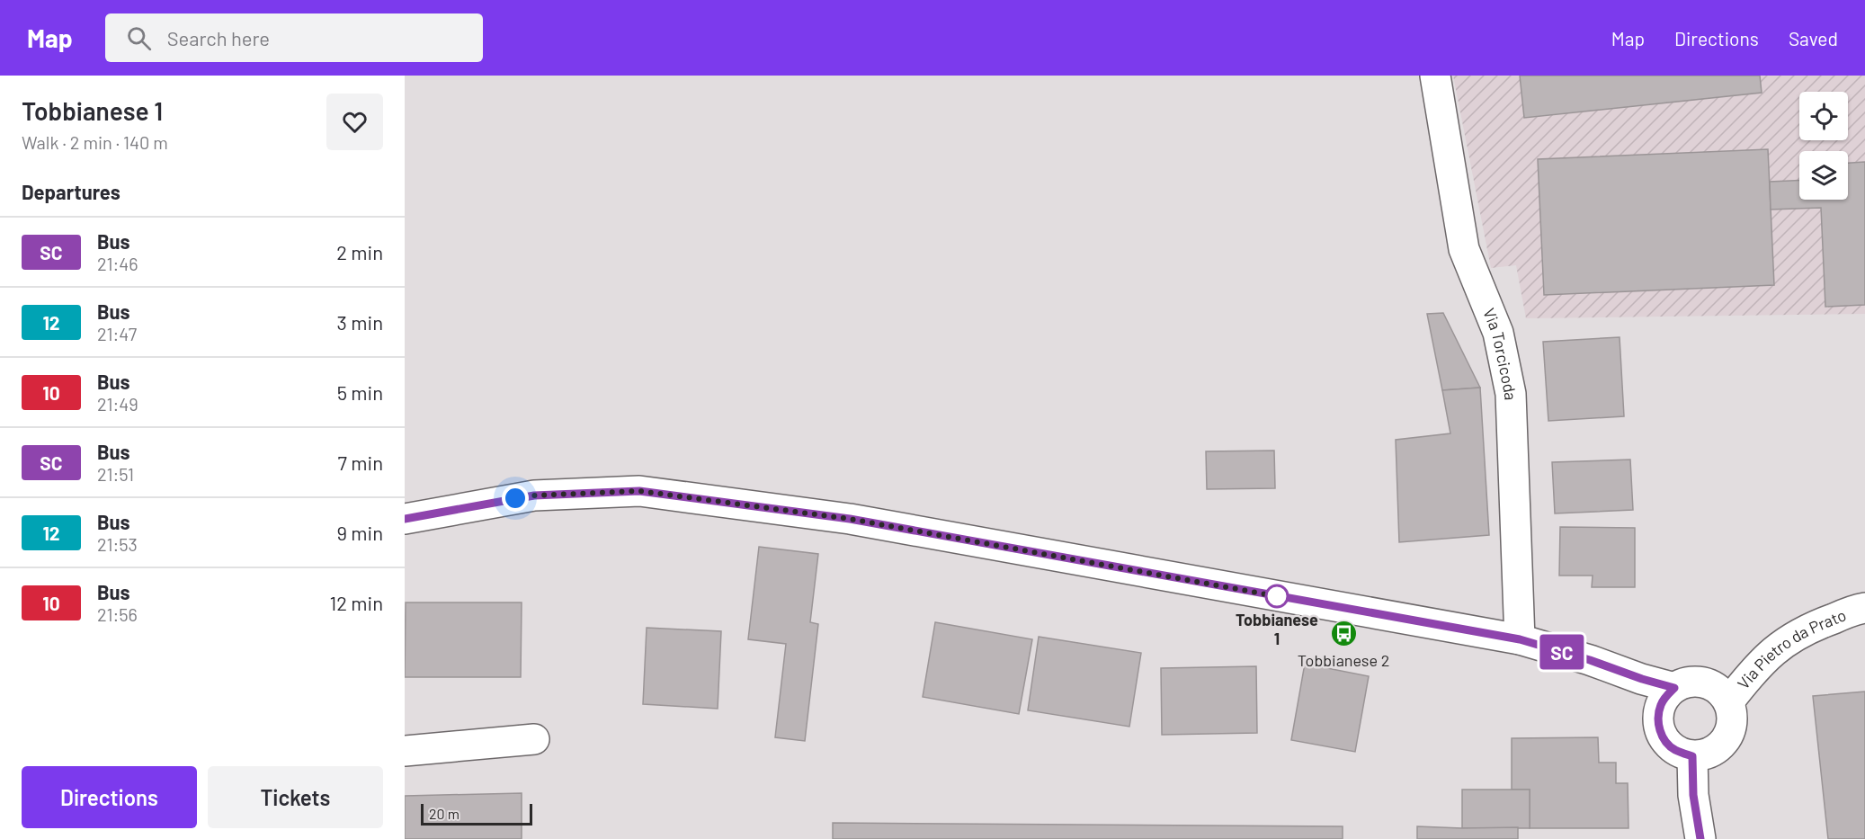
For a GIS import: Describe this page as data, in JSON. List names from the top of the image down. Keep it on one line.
{"streets":{"street":["Via Torcicoda","Via Pietro da Prato"]},"places":{"other":["Tobbianese 1"],"bus stop":["Tobbianese 2"]},"lines":["bus line SC"],"scale_bar":"20 m","page":{"header":"Map","search":"Search here","nav":["Map","Directions","Saved"],"heading":[["Tobbianese 1","Walk · 2 min · 140 m"],"Departures"],"on_map":"SC","list":[{"mark":"SC","name":"Bus","note":"21:46","value":"2 min"},{"mark":"12","name":"Bus","note":"21:47","value":"3 min"},{"mark":"10","name":"Bus","note":"21:49","value":"5 min"},{"mark":"SC","name":"Bus","note":"21:51","value":"7 min"},{"mark":"12","name":"Bus","note":"21:53","value":"9 min"},{"mark":"10","name":"Bus","note":"21:56","value":"12 min"}],"buttons":["Directions","Tickets"],"scale":"20 m"}}
